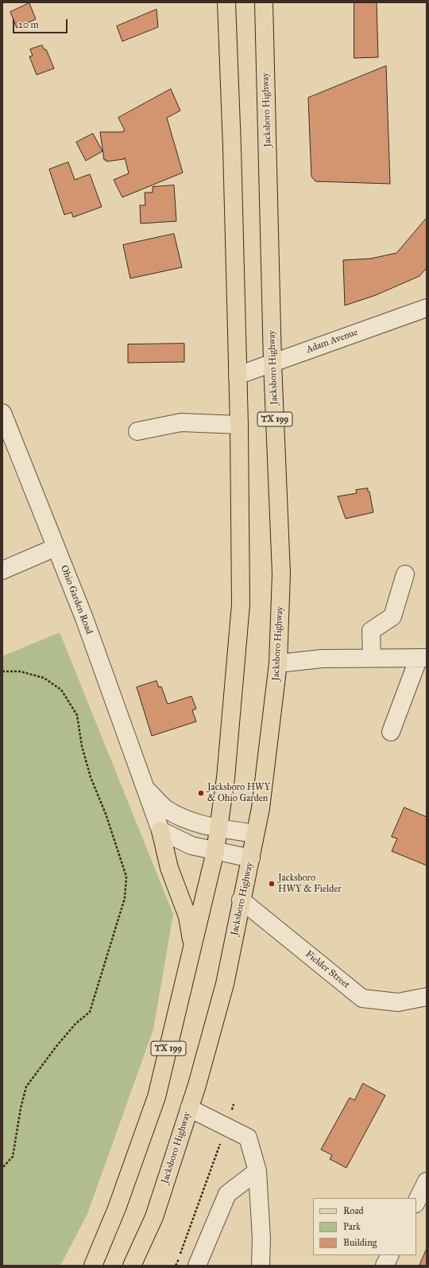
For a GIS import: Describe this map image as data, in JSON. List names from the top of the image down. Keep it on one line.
{"streets":{"main road":["Jacksboro Highway","TX 199"],"street":["Adam Avenue","Ohio Garden Road","Fielder Street"]},"crossings":[["Jacksboro Highway","Adam Avenue"],["Jacksboro Highway","Ohio Garden Road"],["Jacksboro Highway","Fielder Street"],["Adam Avenue","TX 199"],["TX 199","Ohio Garden Road"]],"places":["Jacksboro HWY & Ohio Garden","Jacksboro HWY & Fielder"],"legend":["Road","Park","Building"],"scale_bar":"20 m"}
